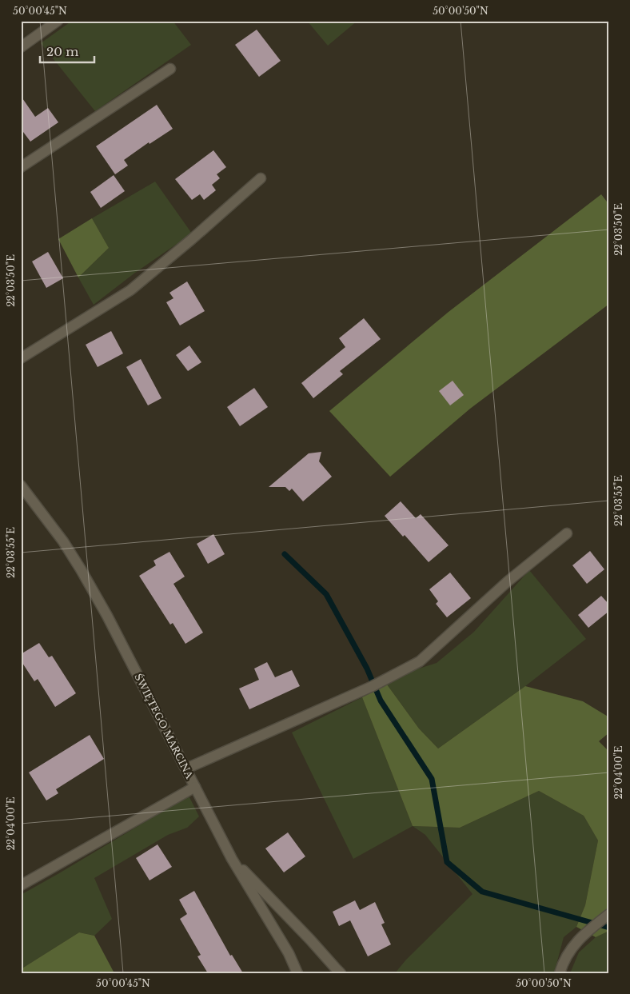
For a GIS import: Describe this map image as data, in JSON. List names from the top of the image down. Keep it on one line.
{"streets":{"street":["ŚWIĘTEGO MARCINA"]},"scale_bar":"20 m","coordinates":["50°00'45\"N","50°00'50\"N","22°03'50\"E","22°03'55\"E","22°04'00\"E"]}
